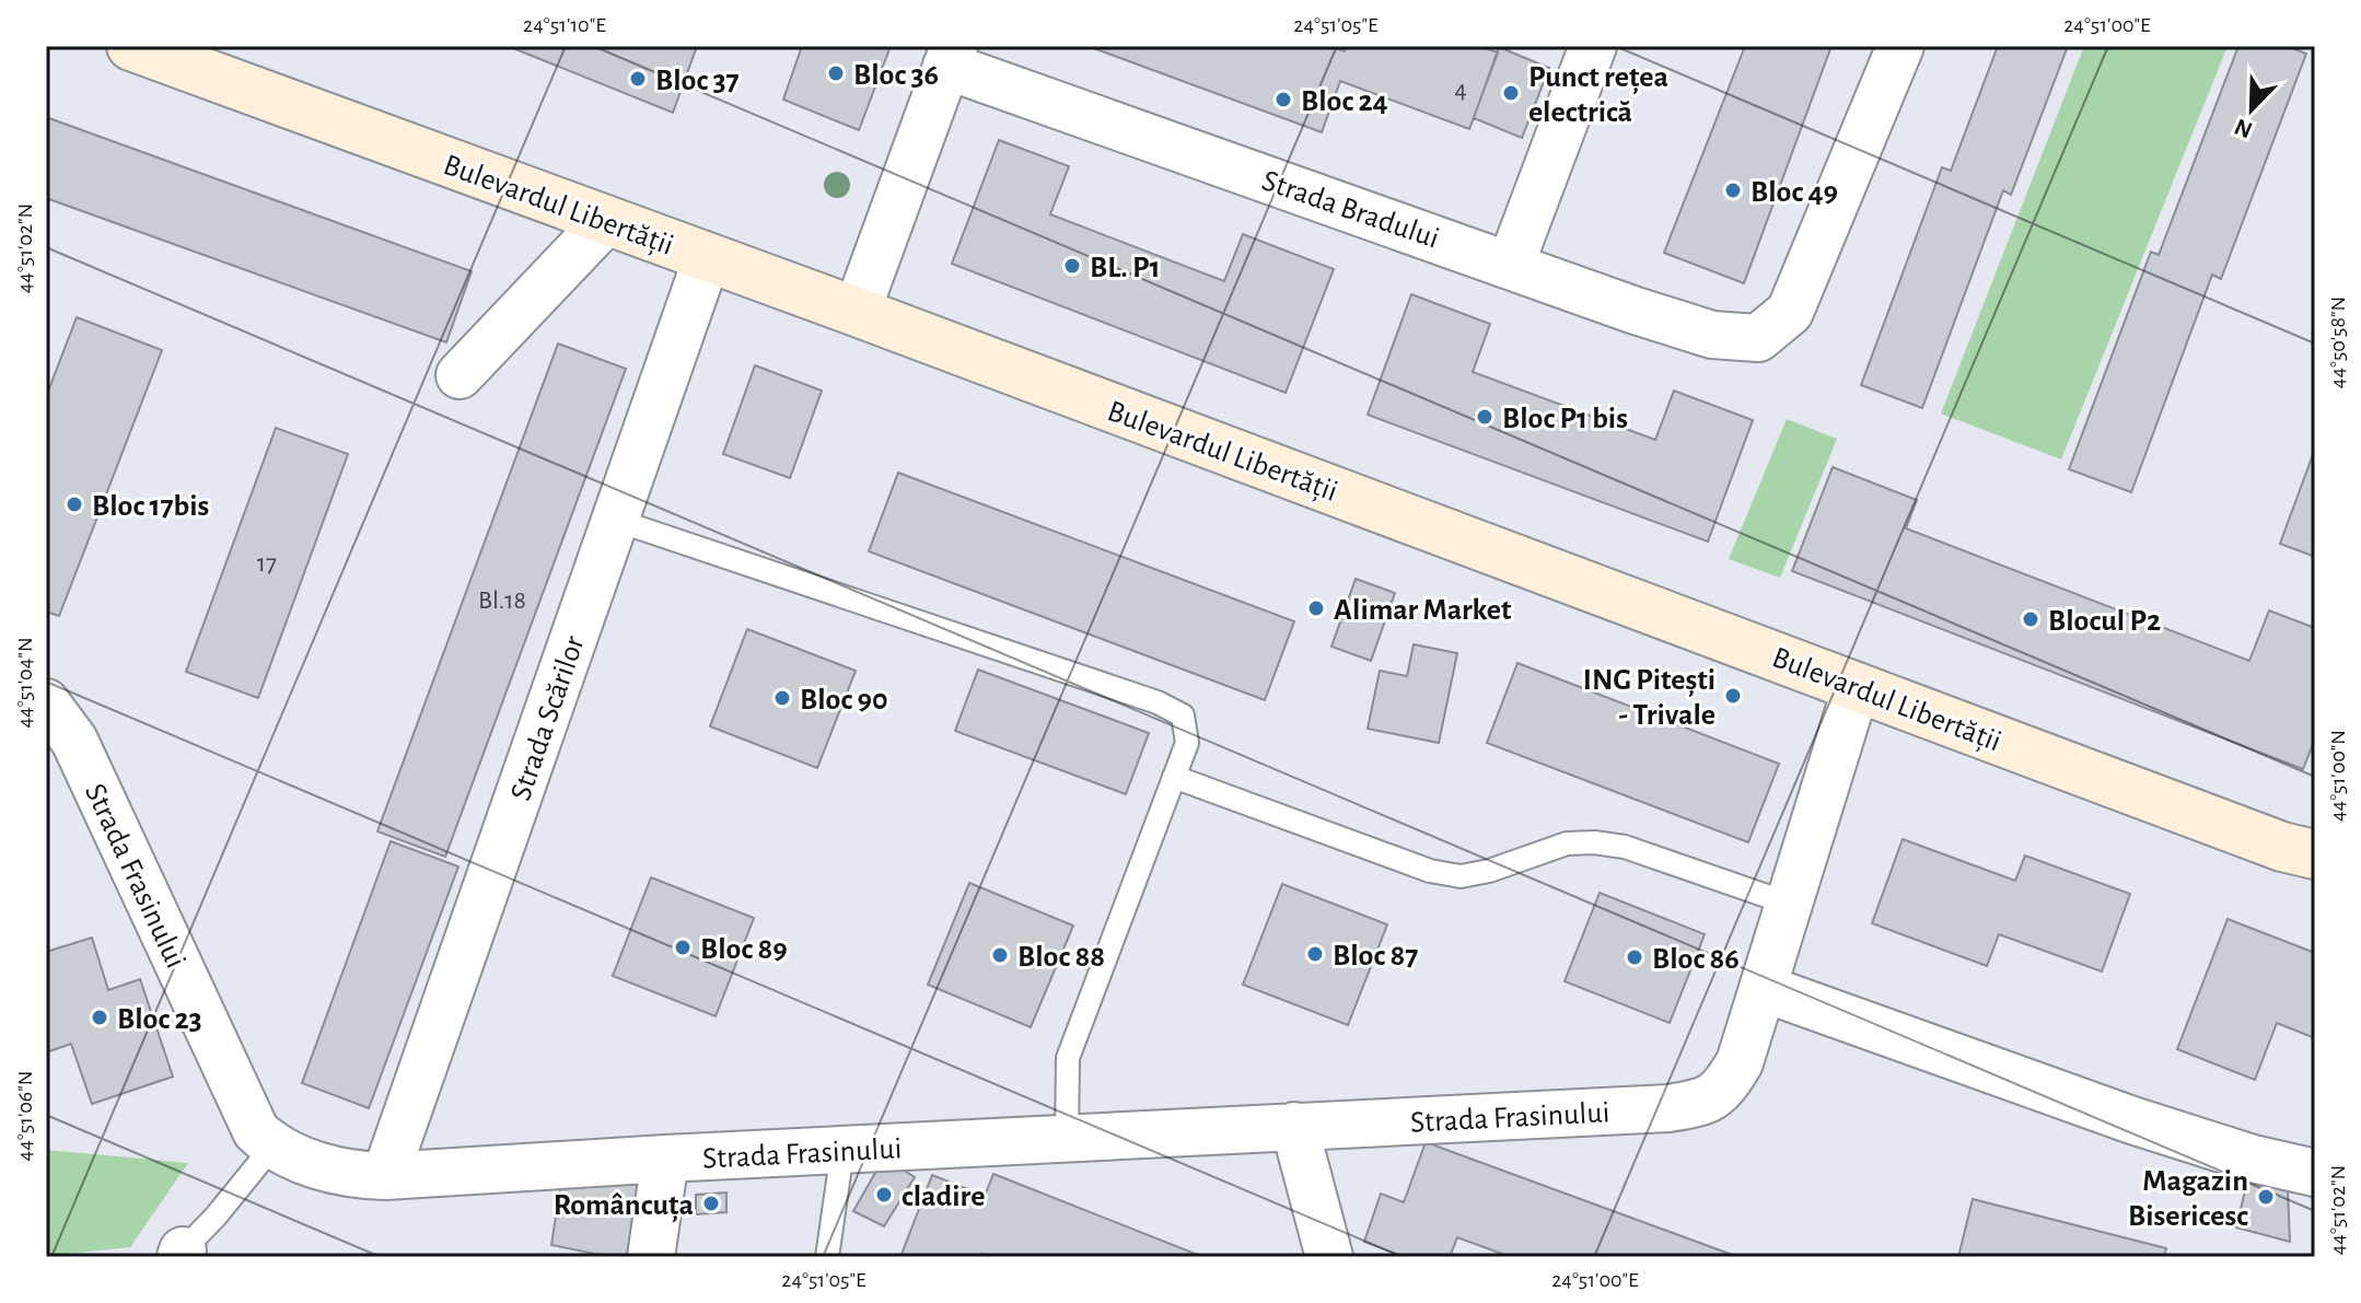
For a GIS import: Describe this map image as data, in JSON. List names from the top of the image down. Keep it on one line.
{"streets":{"main road":["Bulevardul Libertății"],"street":["Strada Bradului","Strada Scărilor","Strada Frasinului"]},"crossings":[["Bulevardul Libertății","Strada Bradului"],["Bulevardul Libertății","Strada Scărilor"],["Bulevardul Libertății","Strada Frasinului"],["Strada Scărilor","Strada Frasinului"]],"places":["Bloc 36","Bloc 37","Punct rețea electrică","Bloc 24","Bloc 49","BL. P1","Bloc P1 bis","Bloc 17bis","Alimar Market","Blocul P2","ING Pitești - Trivale","Bloc 90","Bloc 89","Bloc 87","Bloc 88","Bloc 86","Bloc 23","cladire","Magazin Bisericesc","Româncuța"],"house_numbers":["4","17","Bl.18"],"north":"bottom left","coordinates":["24°51'10\"E","24°51'05\"E","24°51'00\"E","44°51'02\"N","44°50'58\"N","44°51'04\"N","44°51'00\"N","44°51'06\"N"]}
